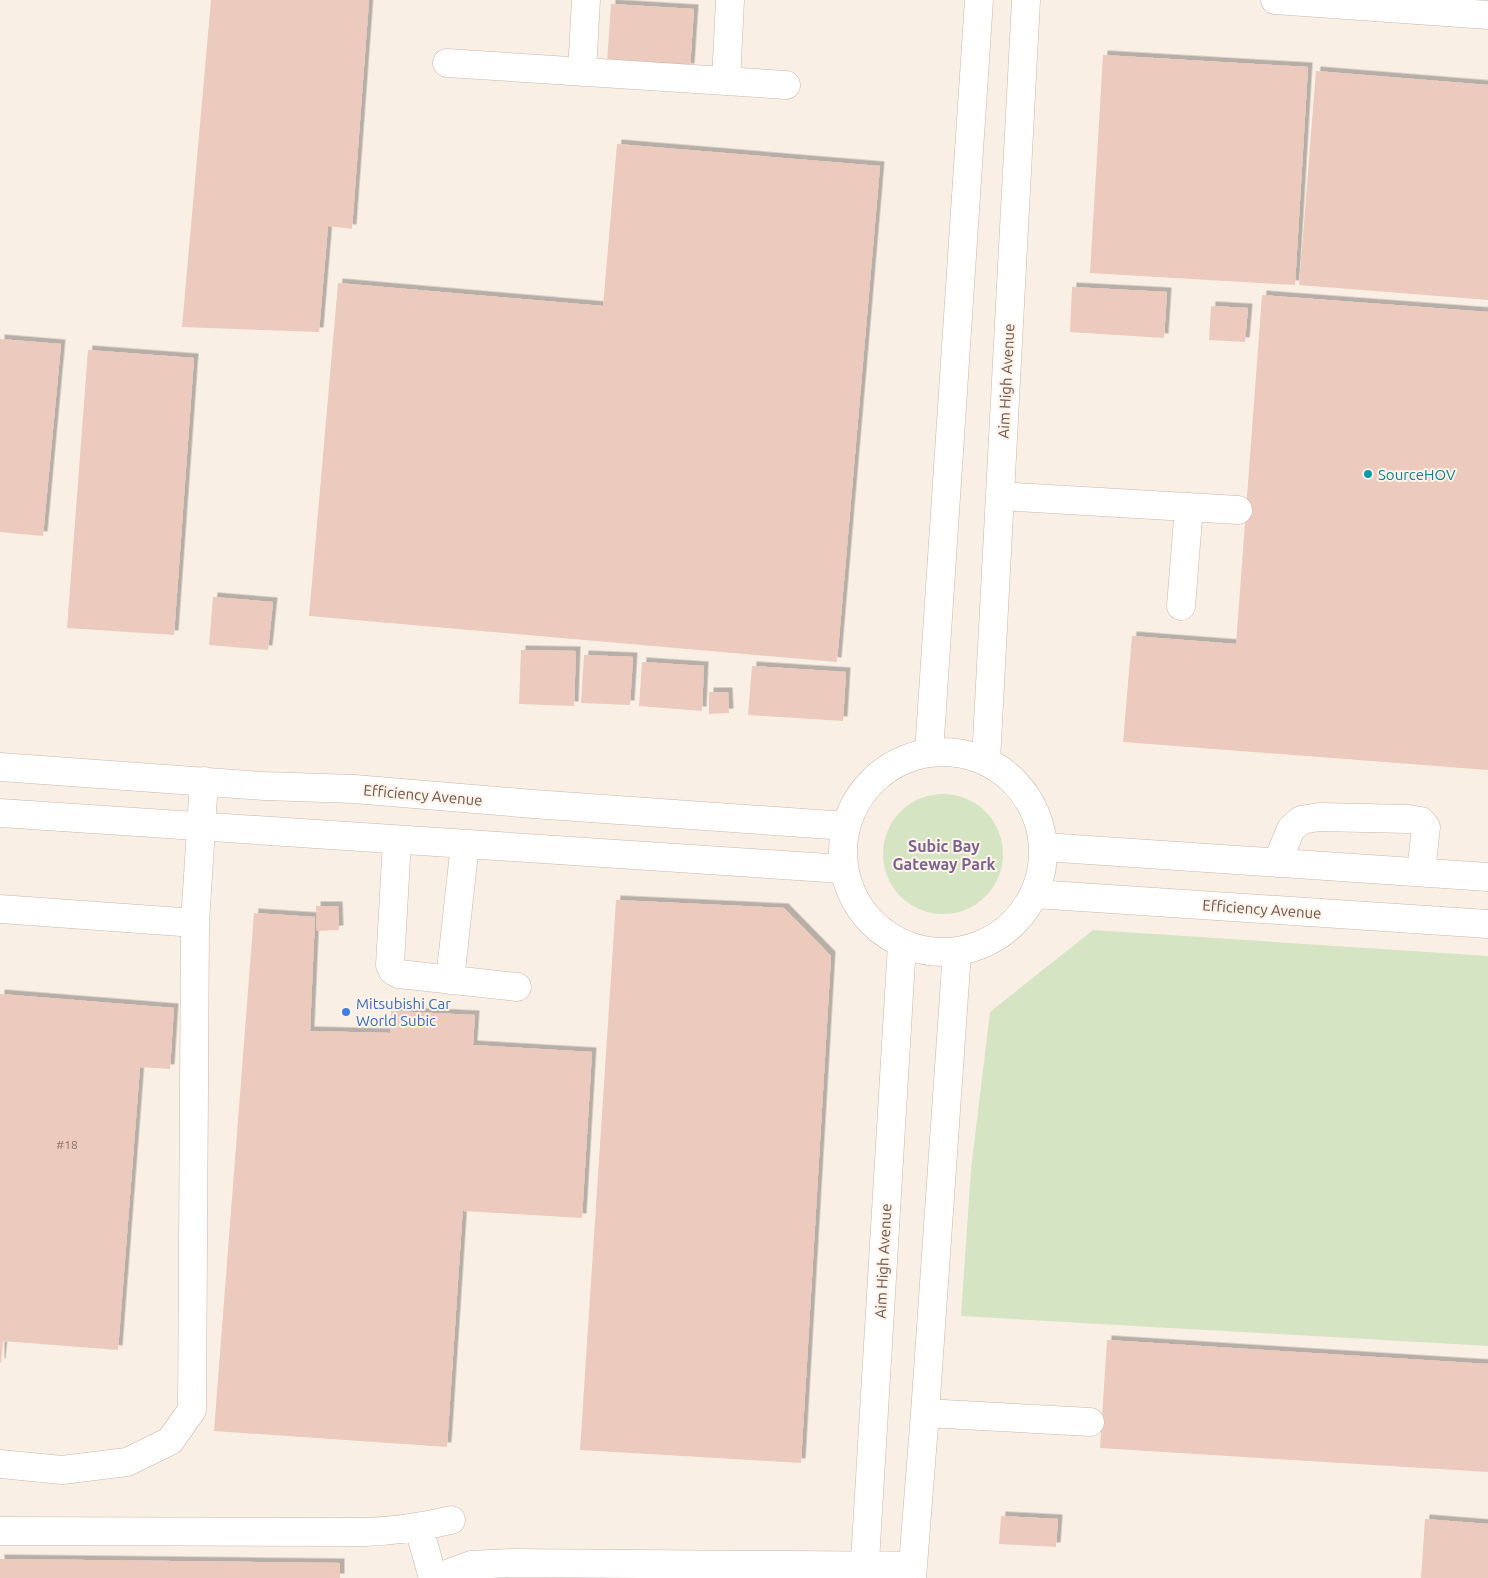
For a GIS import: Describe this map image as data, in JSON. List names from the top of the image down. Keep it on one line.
{"streets":{"street":["Aim High Avenue","Efficiency Avenue"]},"districts":["Subic Bay Gateway Park"],"places":["SourceHOV","Mitsubishi Car World Subic"],"house_numbers":["#18"]}
